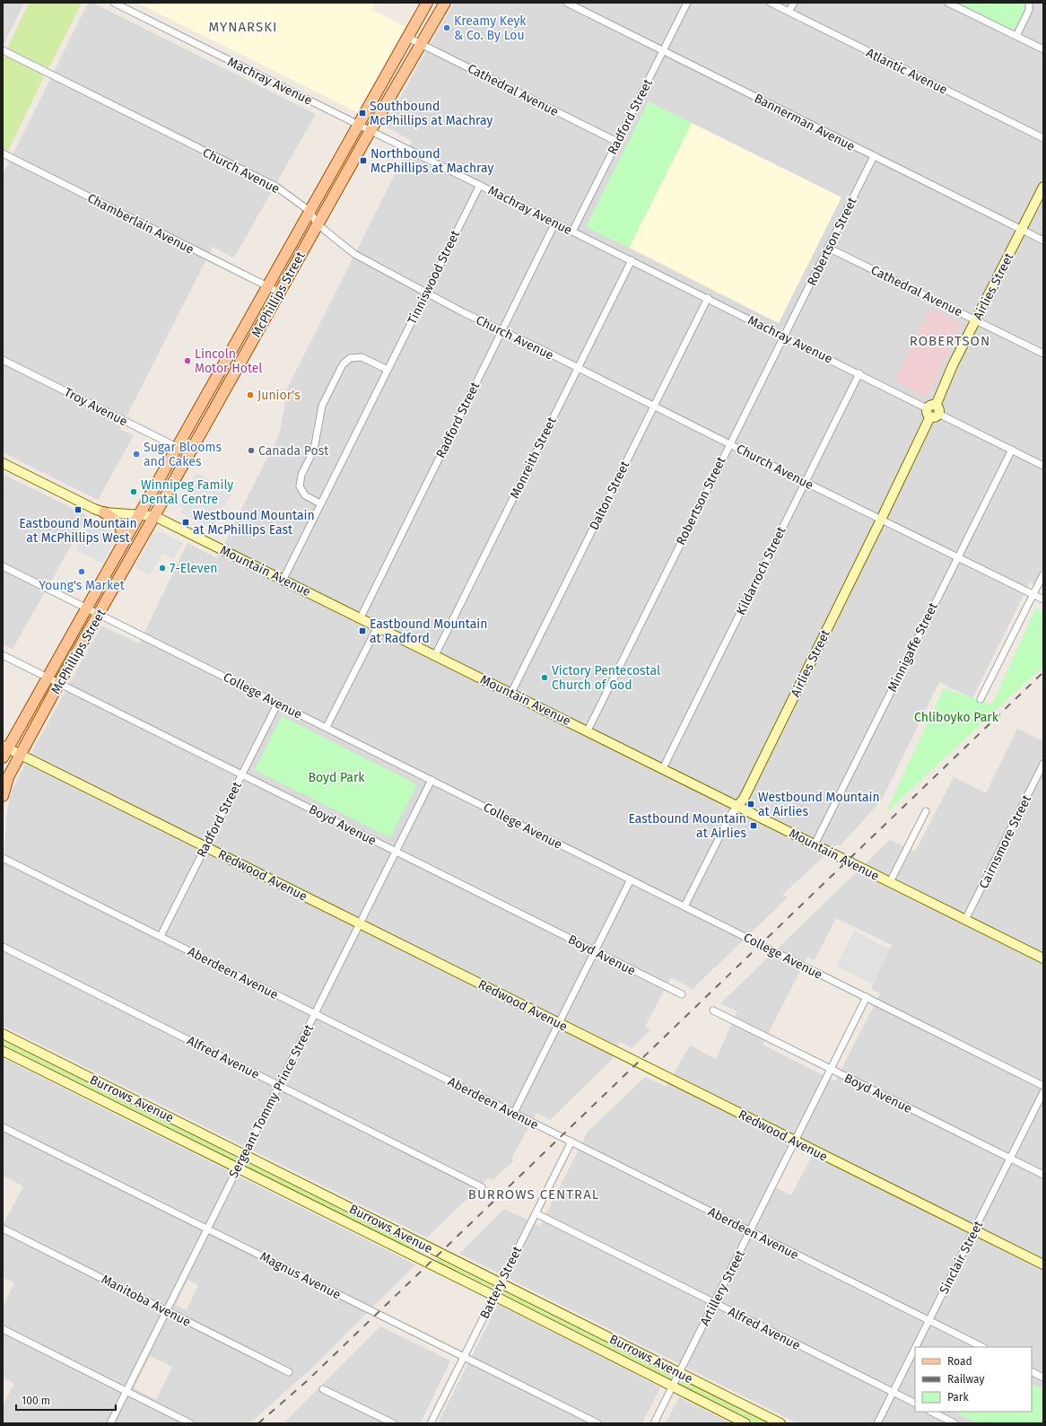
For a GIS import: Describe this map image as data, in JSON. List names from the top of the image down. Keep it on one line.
{"streets":{"main road":["McPhillips Street"],"street":["Atlantic Avenue","Machray Avenue","Cathedral Avenue","Radford Street","Bannerman Avenue","Church Avenue","Chamberlain Avenue","Robertson Street","Tinniswood Street","Airlies Street","Troy Avenue","Monreith Street","Dalton Street","Mountain Avenue","Kildarroch Street","Minnigaffe Street","College Avenue","Boyd Avenue","Cairnsmore Street","Redwood Avenue","Aberdeen Avenue","Alfred Avenue","Burrows Avenue","Sergeant Tommy Prince Street","Sinclair Street","Magnus Avenue","Battery Street","Artillery Street","Manitoba Avenue"]},"crossings":[["Machray Avenue","Radford Street"],["Machray Avenue","Robertson Street"],["Machray Avenue","Tinniswood Street"],["Machray Avenue","Airlies Street"],["Machray Avenue","McPhillips Street"],["Machray Avenue","Monreith Street"],["Machray Avenue","Dalton Street"],["Machray Avenue","Kildarroch Street"],["Machray Avenue","Minnigaffe Street"],["Cathedral Avenue","Radford Street"],["Cathedral Avenue","Robertson Street"],["Cathedral Avenue","Airlies Street"],["Cathedral Avenue","McPhillips Street"],["Radford Street","Bannerman Avenue"],["Radford Street","Church Avenue"],["Radford Street","Mountain Avenue"],["Radford Street","College Avenue"],["Radford Street","Boyd Avenue"],["Radford Street","Redwood Avenue"],["Radford Street","Aberdeen Avenue"],["Bannerman Avenue","Robertson Street"],["Bannerman Avenue","Airlies Street"],["Church Avenue","Robertson Street"],["Church Avenue","Tinniswood Street"],["Church Avenue","Airlies Street"],["Church Avenue","McPhillips Street"],["Church Avenue","Monreith Street"],["Church Avenue","Dalton Street"],["Church Avenue","Kildarroch Street"],["Church Avenue","Minnigaffe Street"],["Chamberlain Avenue","McPhillips Street"],["Robertson Street","Mountain Avenue"],["Tinniswood Street","Mountain Avenue"],["Airlies Street","Mountain Avenue"],["Airlies Street","College Avenue"],["McPhillips Street","Troy Avenue"],["McPhillips Street","Mountain Avenue"],["McPhillips Street","College Avenue"],["McPhillips Street","Boyd Avenue"],["McPhillips Street","Redwood Avenue"],["Monreith Street","Mountain Avenue"],["Dalton Street","Mountain Avenue"],["Mountain Avenue","Kildarroch Street"],["Mountain Avenue","Minnigaffe Street"],["Mountain Avenue","Cairnsmore Street"],["College Avenue","Sergeant Tommy Prince Street"],["College Avenue","Artillery Street"],["Boyd Avenue","Sergeant Tommy Prince Street"],["Boyd Avenue","Sinclair Street"],["Boyd Avenue","Artillery Street"],["Redwood Avenue","Sergeant Tommy Prince Street"],["Redwood Avenue","Sinclair Street"],["Redwood Avenue","Artillery Street"],["Aberdeen Avenue","Sergeant Tommy Prince Street"],["Aberdeen Avenue","Sinclair Street"],["Aberdeen Avenue","Battery Street"],["Aberdeen Avenue","Artillery Street"],["Alfred Avenue","Sergeant Tommy Prince Street"],["Alfred Avenue","Sinclair Street"],["Alfred Avenue","Battery Street"],["Alfred Avenue","Artillery Street"],["Burrows Avenue","Sergeant Tommy Prince Street"],["Burrows Avenue","Battery Street"],["Burrows Avenue","Artillery Street"],["Sergeant Tommy Prince Street","Magnus Avenue"],["Sergeant Tommy Prince Street","Manitoba Avenue"],["Magnus Avenue","Battery Street"]],"districts":["MYNARSKI","ROBERTSON","BURROWS CENTRAL"],"parks":["Chliboyko Park","Boyd Park"],"places":{"other":["Kreamy Keyk & Co. By Lou","Lincoln Motor Hotel","Junior's","Canada Post","Sugar Blooms and Cakes","Winnipeg Family Dental Centre","7-Eleven","Young's Market","Victory Pentecostal Church of God"],"transit":["Southbound McPhillips at Machray","Northbound McPhillips at Machray","Eastbound Mountain at McPhillips West","Westbound Mountain at McPhillips East","Eastbound Mountain at Radford","Westbound Mountain at Airlies","Eastbound Mountain at Airlies"]},"legend":["Road","Railway","Park"],"scale_bar":"100 m"}
